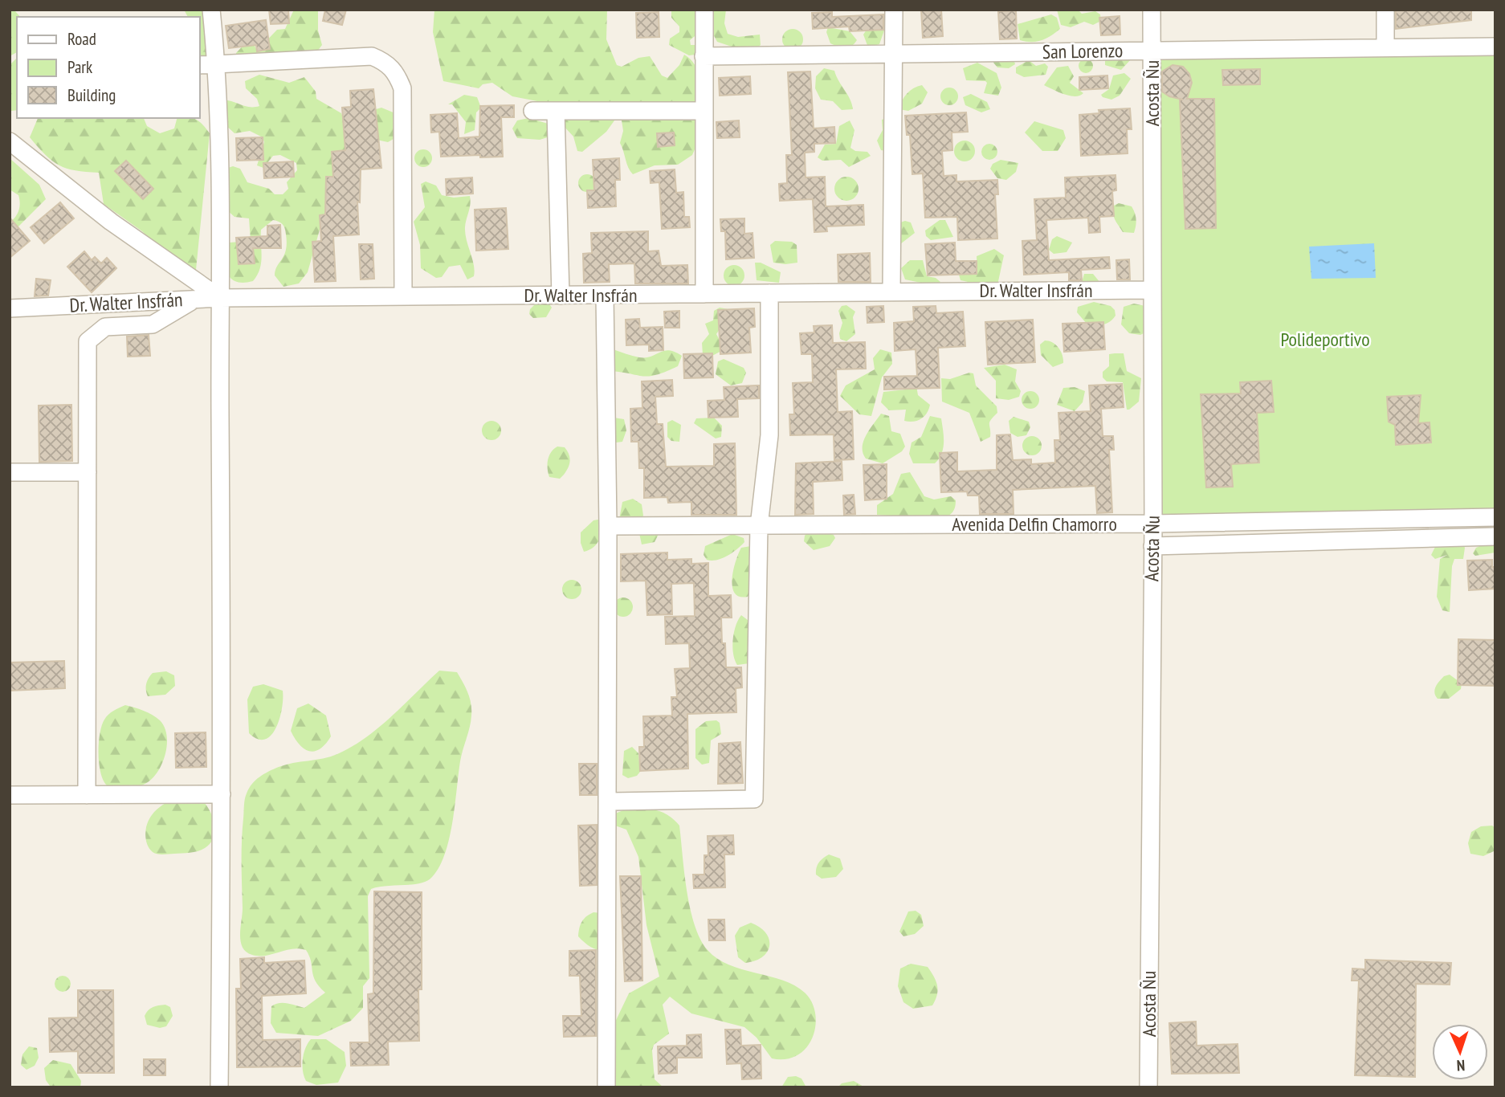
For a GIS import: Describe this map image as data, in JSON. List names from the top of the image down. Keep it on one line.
{"streets":{"street":["San Lorenzo","Acosta Ñu","Dr. Walter Insfrán","Avenida Delfin Chamorro"]},"crossings":[["San Lorenzo","Acosta Ñu"],["Acosta Ñu","Dr. Walter Insfrán"],["Acosta Ñu","Avenida Delfin Chamorro"]],"parks":["Polideportivo"],"legend":["Road","Park","Building"],"north":"bottom"}
